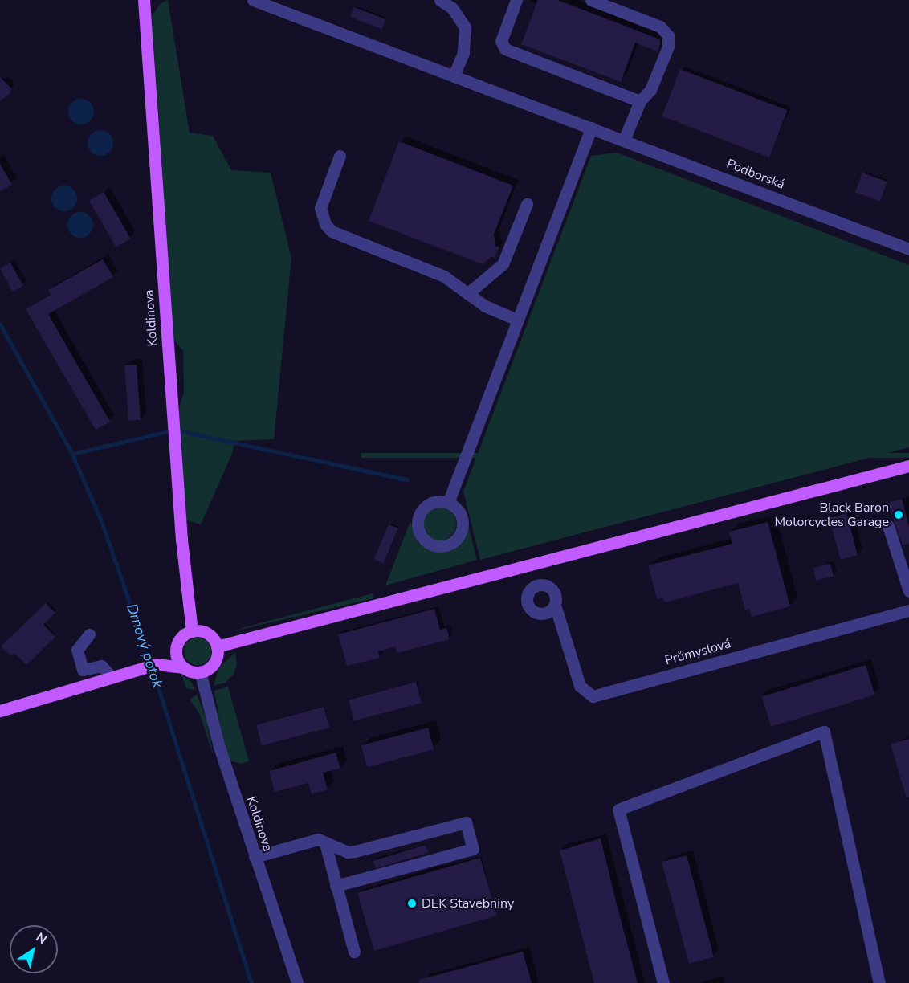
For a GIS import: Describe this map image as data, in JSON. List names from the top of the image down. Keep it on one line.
{"streets":{"main road":["Koldinova"],"street":["Podborská","Průmyslová"]},"water":["Drnový potok"],"places":["Black Baron Motorcycles Garage","DEK Stavebniny"],"north":"top right"}
